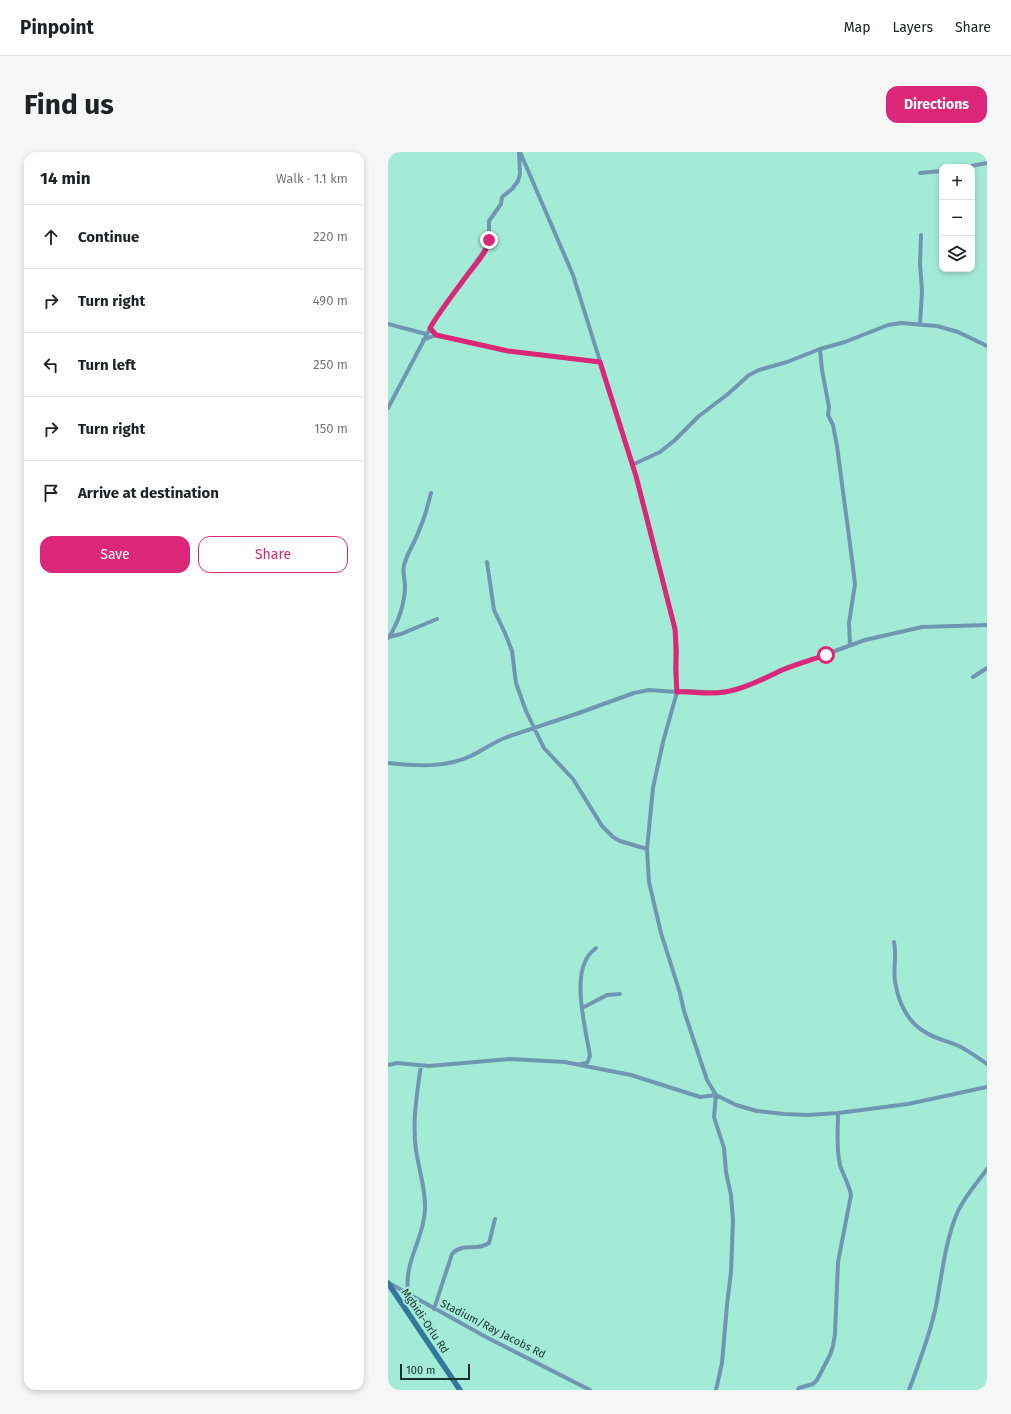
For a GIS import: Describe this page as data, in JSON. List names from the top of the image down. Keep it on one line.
{"streets":{"main road":["Mgbidi-Orlu Rd"],"street":["Stadium/Ray Jacobs Rd"]},"crossings":[["Mgbidi-Orlu Rd","Stadium/Ray Jacobs Rd"]],"scale_bar":"100 m","page":{"header":"Pinpoint","nav":["Map","Layers","Share"],"buttons":["Directions",["Save","Share"]],"title":"Find us","heading":["14 min","Walk · 1.1 km"],"map_buttons":["+","−"],"list":[["Continue","220 m"],["Turn right","490 m"],["Turn left","250 m"],["Turn right","150 m"],"Arrive at destination"],"scale":"100 m"}}
